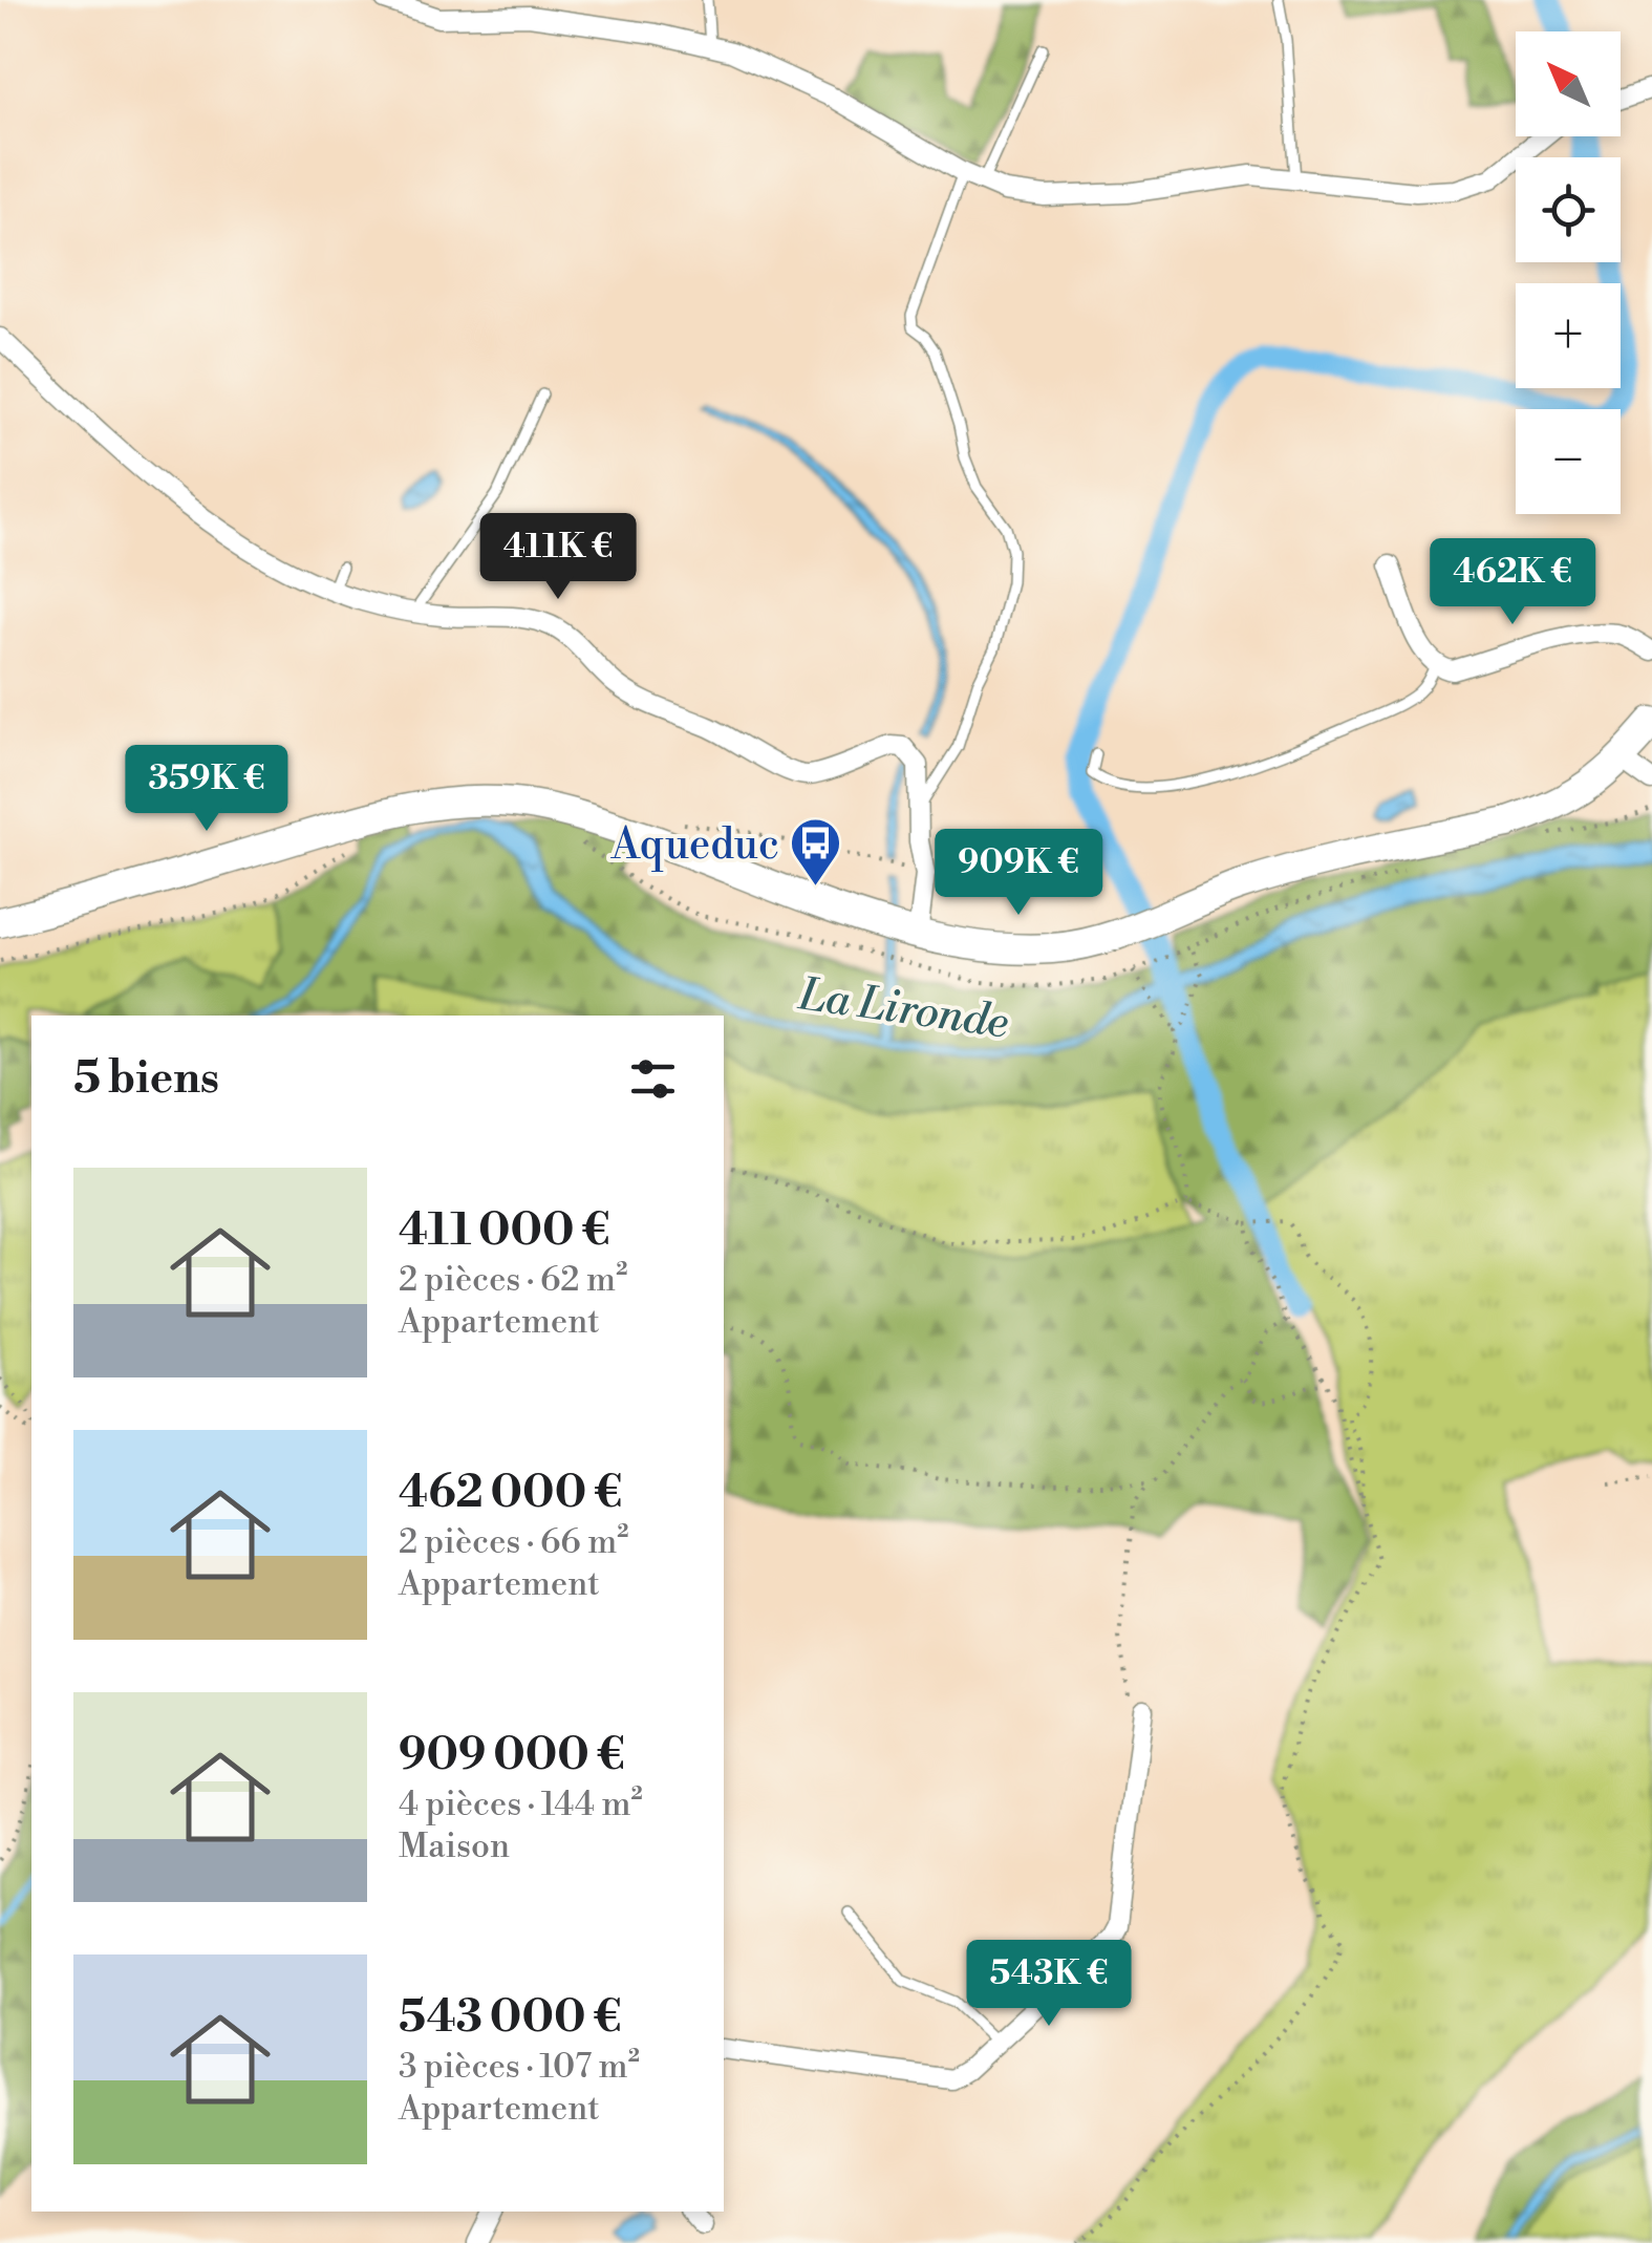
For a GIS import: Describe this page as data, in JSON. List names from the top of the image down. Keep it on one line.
{"water":["La Lironde"],"places":{"bus stop":["Aqueduc"]},"north":"top left","page":{"map_buttons":["+","−"],"price":["411K €","462K €","359K €","909K €","543K €"],"heading":"5 biens","list":[{"name":"411 000 €","note":"2 pièces · 62 m² · Appartement"},{"name":"462 000 €","note":"2 pièces · 66 m² · Appartement"},{"name":"909 000 €","note":"4 pièces · 144 m² · Maison"},{"name":"543 000 €","note":"3 pièces · 107 m² · Appartement"}]}}
